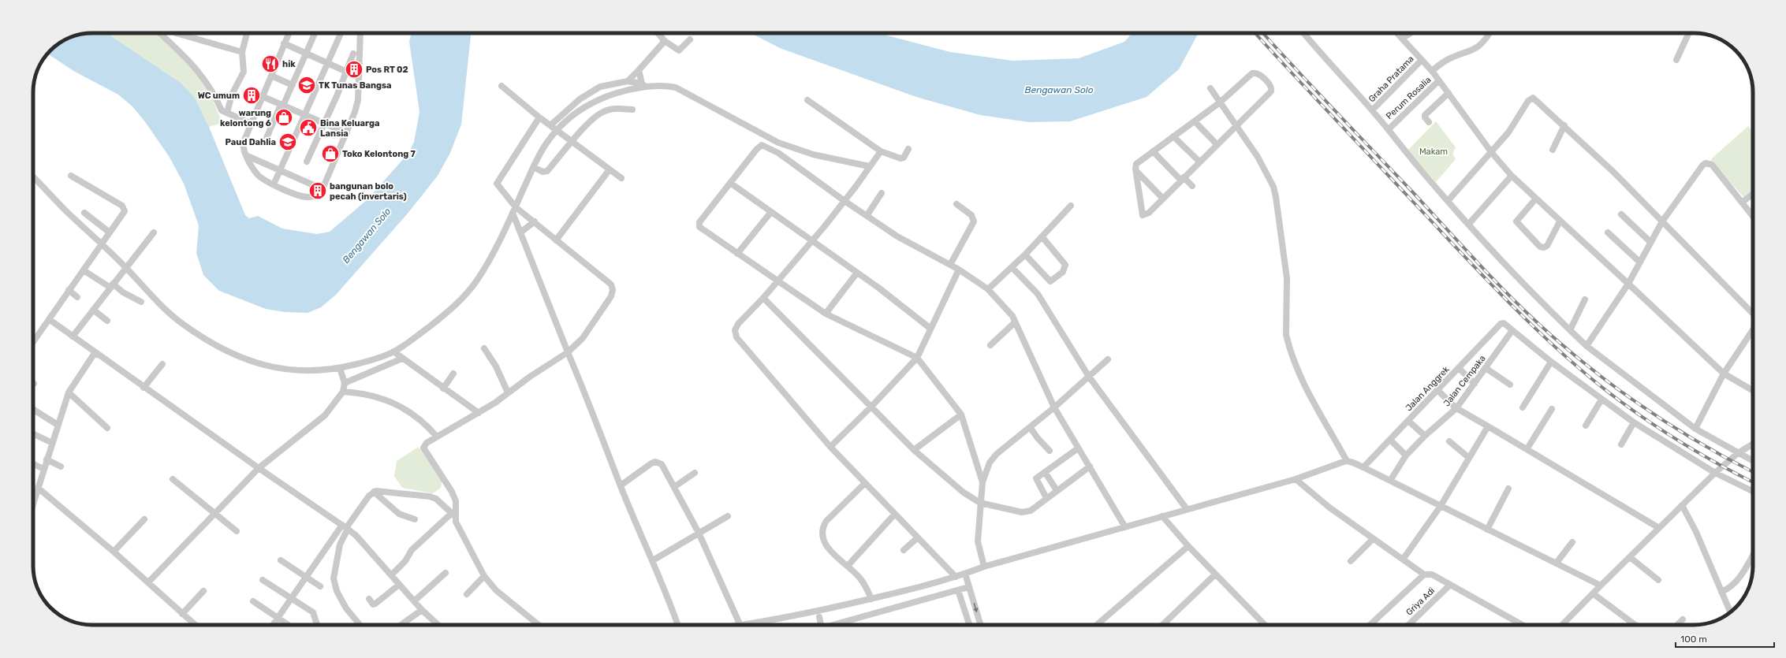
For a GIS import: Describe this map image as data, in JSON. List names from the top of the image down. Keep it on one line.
{"streets":{"street":["Graha Pratama","Perum Rosalia","Jalan Cempaka","Jalan Anggrek","Griya Adi"]},"crossings":[["Jalan Cempaka","Jalan Anggrek"]],"water":["Bengawan Solo"],"parks":["Makam"],"places":{"restaurant":["hik"],"building":["Pos RT 02","WC umum","bangunan bolo pecah (invertaris)"],"school or university":["TK Tunas Bangsa","Paud Dahlia"],"shop":["warung kelontong 6","Toko Kelontong 7"],"public building":["Bina Keluarga Lansia"]},"scale_bar":"100 m"}
